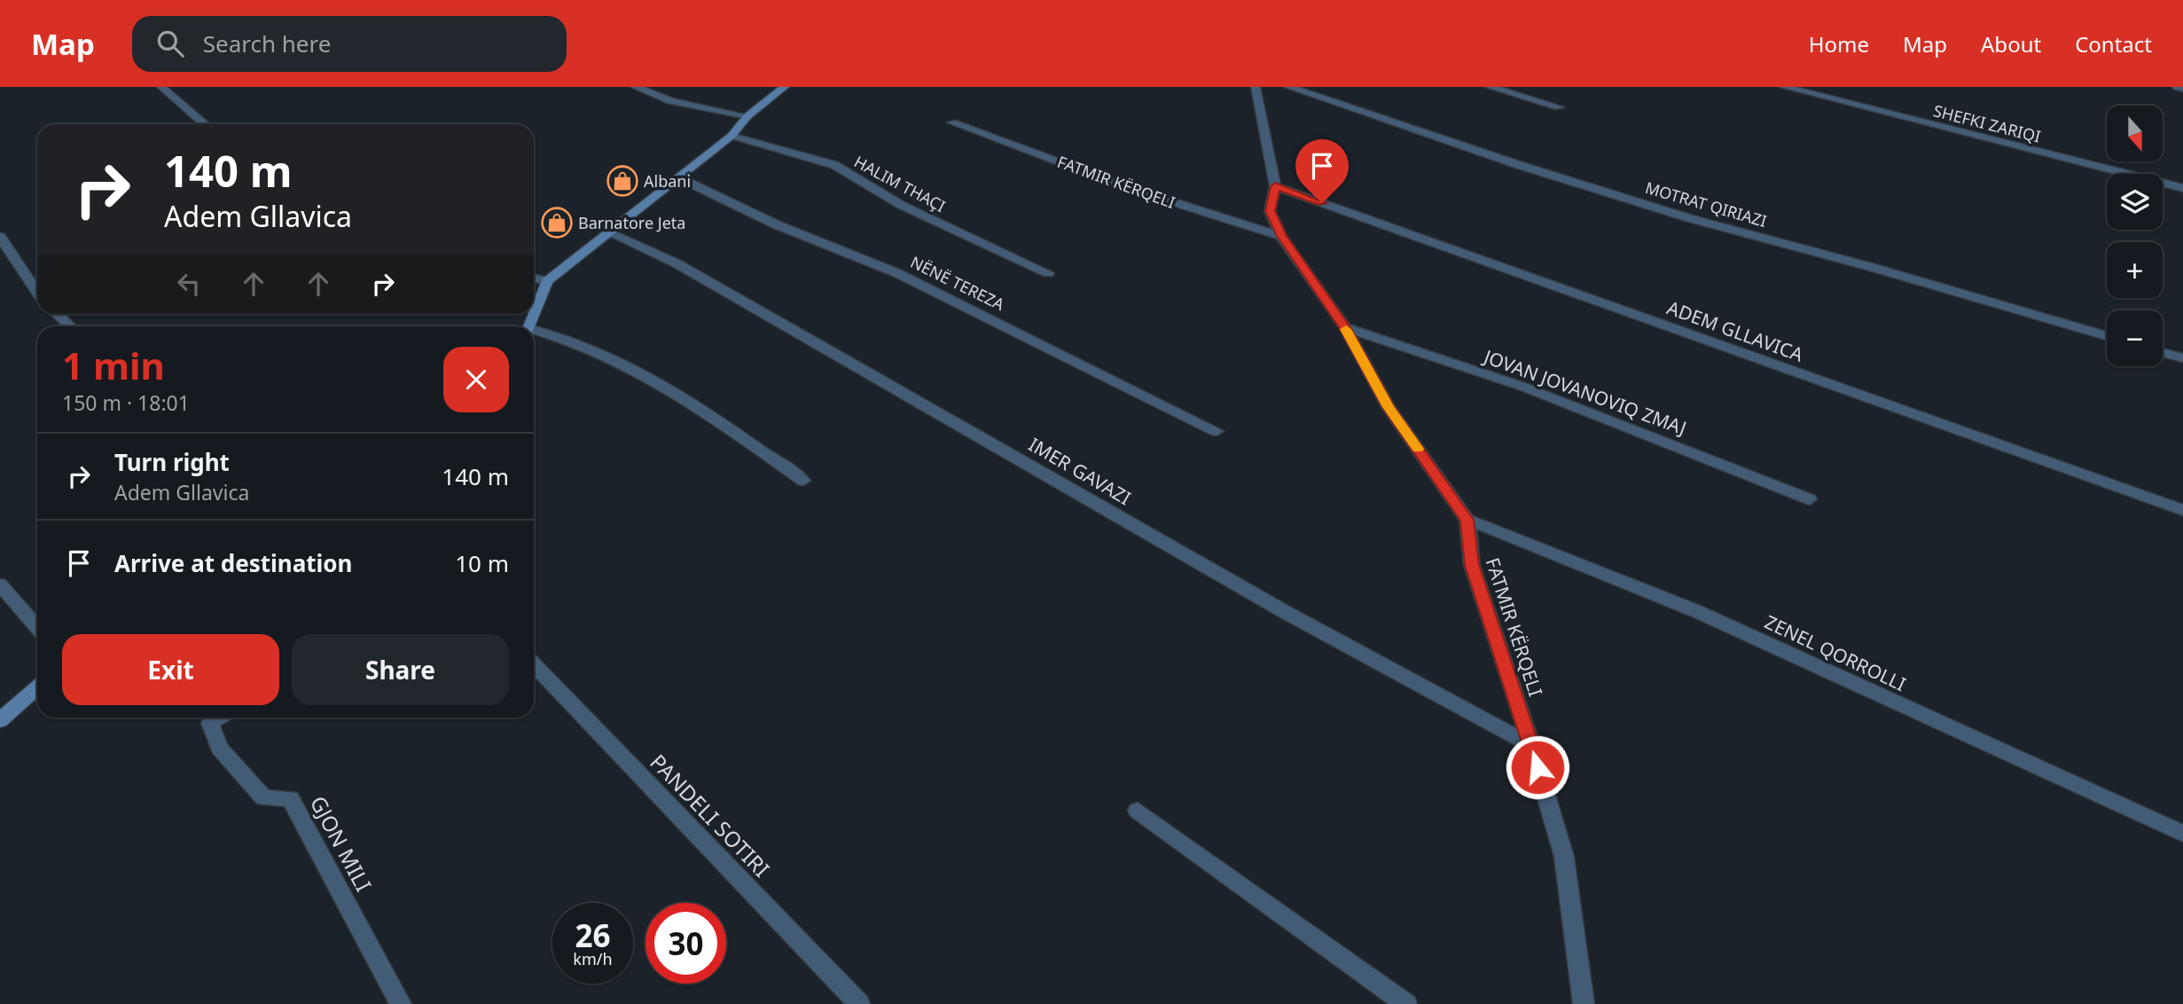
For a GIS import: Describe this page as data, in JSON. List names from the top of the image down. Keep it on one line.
{"streets":{"street":["SHEFKI ZARIQI","FATMIR KËRQELI","HALIM THAÇI","MOTRAT QIRIAZI","NËNË TEREZA","ADEM GLLAVICA","JOVAN JOVANOVIQ ZMAJ","IMER GAVAZI","ZENEL QORROLLI","PANDELI SOTIRI","GJON MILI"]},"crossings":[["FATMIR KËRQELI","ADEM GLLAVICA"],["FATMIR KËRQELI","JOVAN JOVANOVIQ ZMAJ"],["FATMIR KËRQELI","IMER GAVAZI"],["FATMIR KËRQELI","ZENEL QORROLLI"]],"places":{"shop":["Albani","Barnatore Jeta"]},"north":"bottom","page":{"header":"Map","search":"Search here","nav":["Home","Map","About","Contact"],"map_buttons":["+","−"],"turn":["140 m","Adem Gllavica"],"heading":["1 min","150 m · 18:01"],"list":[{"name":"Turn right","note":"Adem Gllavica","value":"140 m"},{"name":"Arrive at destination","value":"10 m"}],"buttons":["Exit","Share"],"speed":"26 km/h","limit":"30"}}
